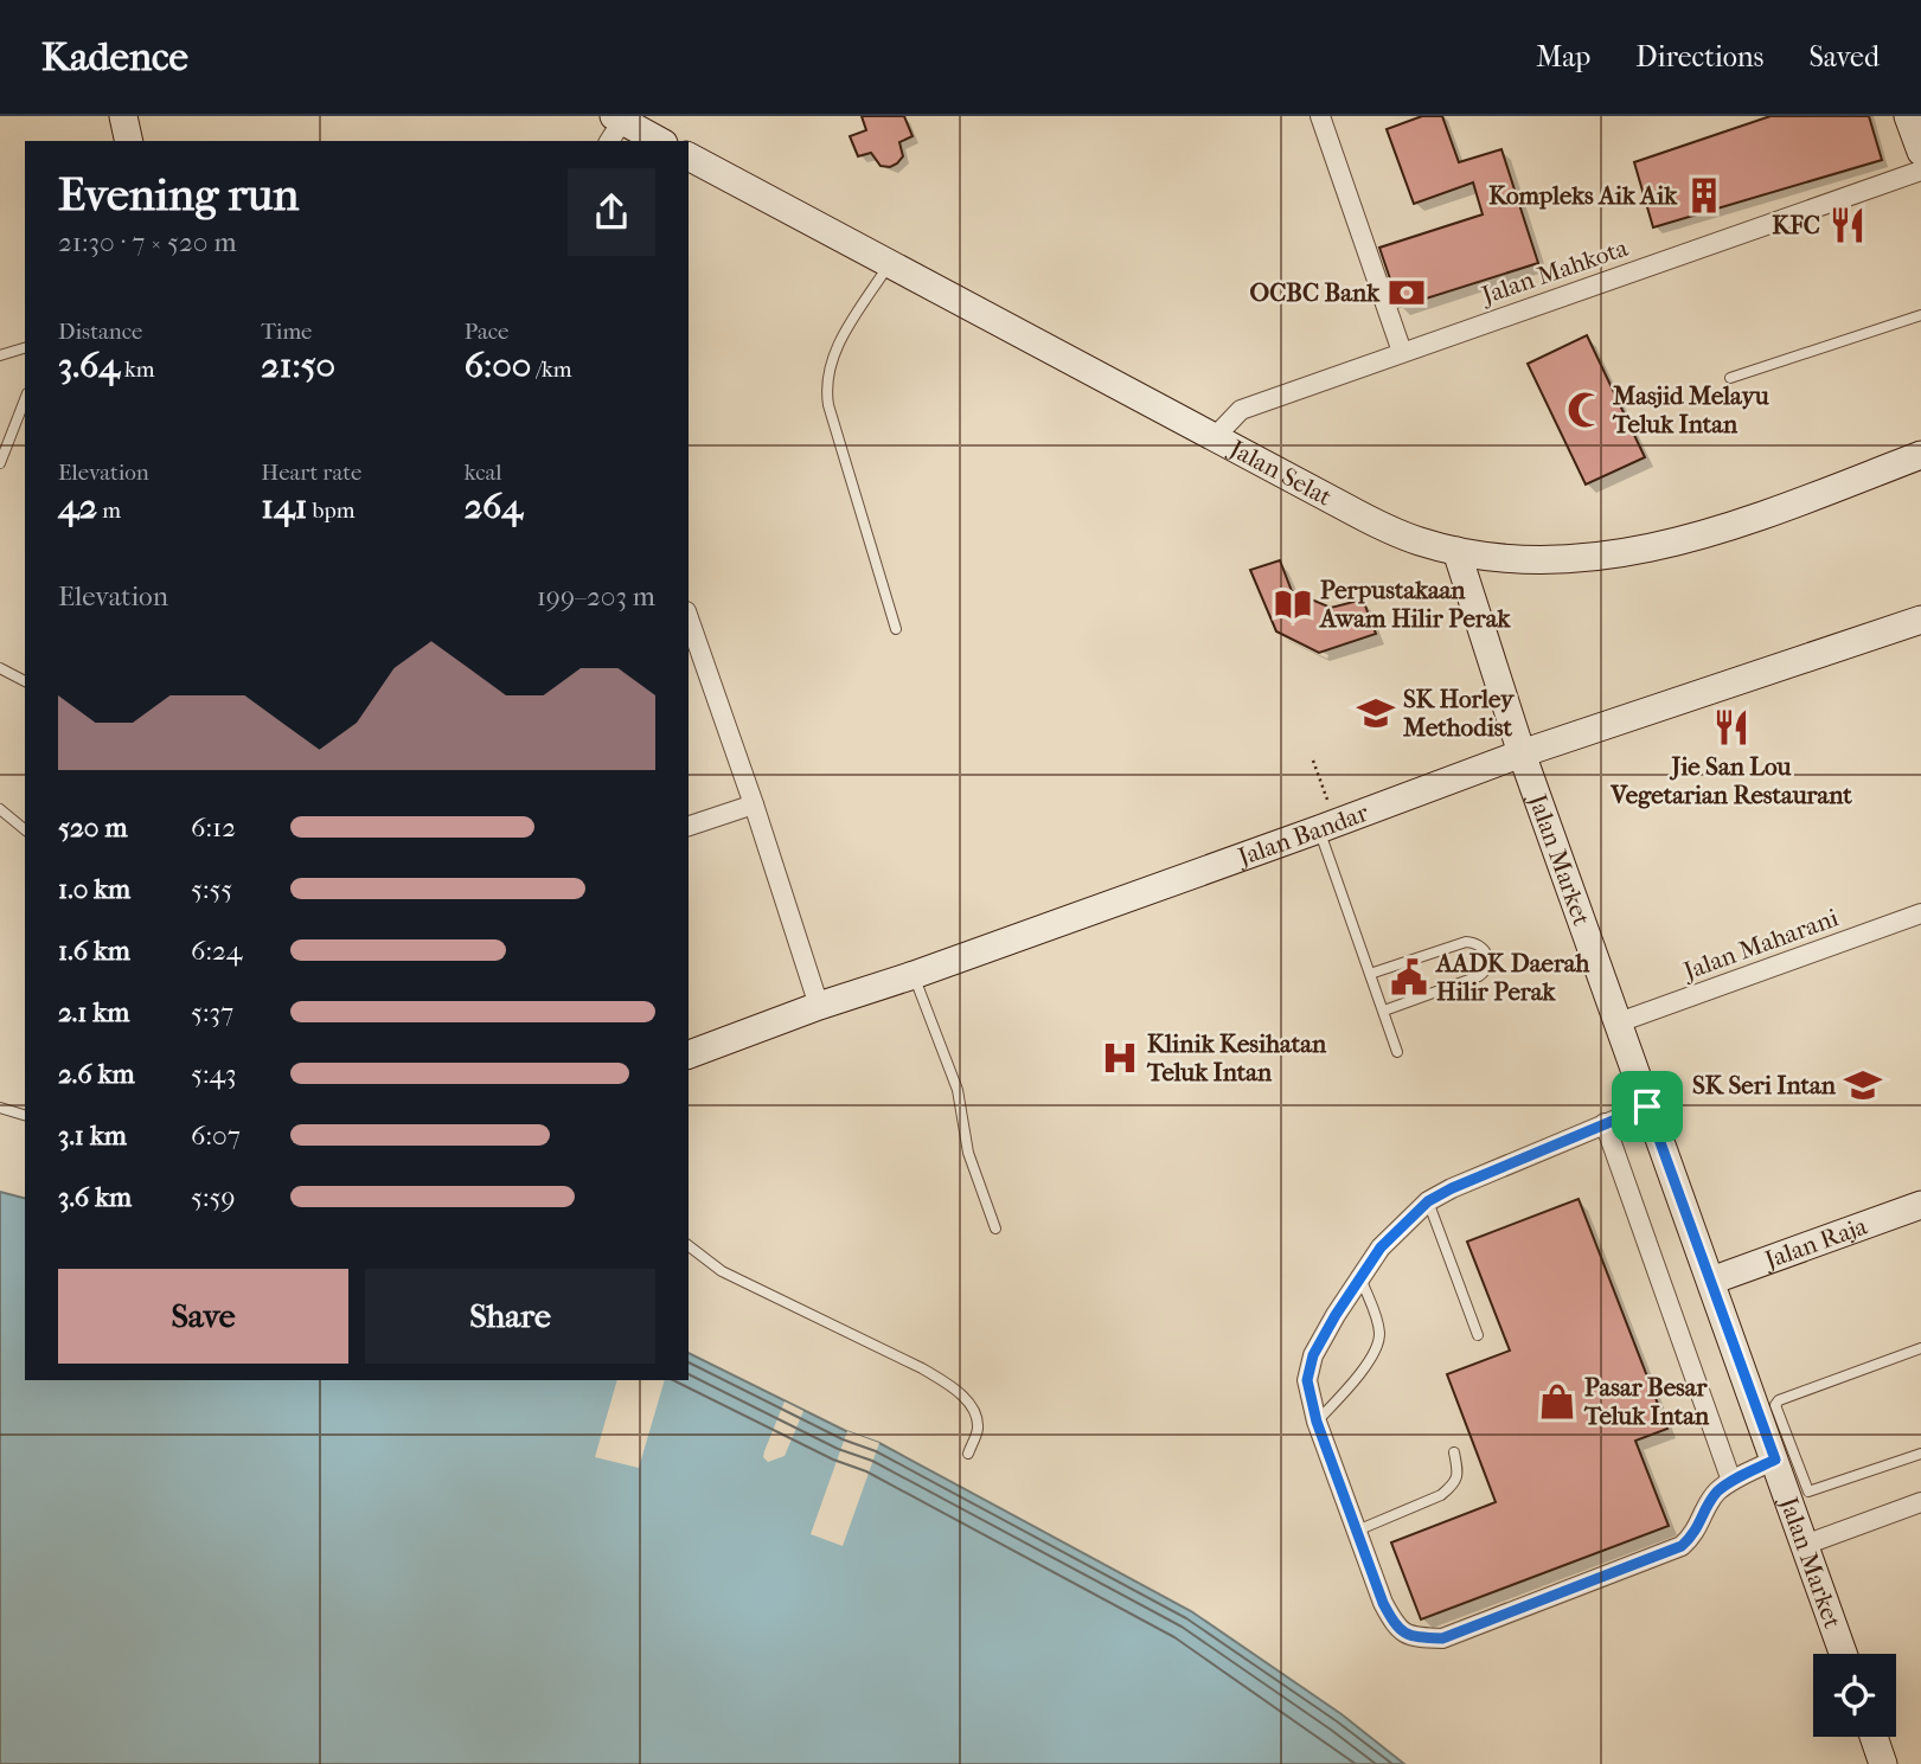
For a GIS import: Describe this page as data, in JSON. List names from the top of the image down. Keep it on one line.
{"streets":{"street":["Jalan Mahkota","Jalan Selat","Jalan Bandar","Jalan Market","Jalan Maharani","Jalan Raja"]},"crossings":[["Jalan Mahkota","Jalan Selat"],["Jalan Selat","Jalan Market"],["Jalan Bandar","Jalan Market"],["Jalan Market","Jalan Maharani"],["Jalan Market","Jalan Raja"]],"places":{"building":["Kompleks Aik Aik"],"restaurant":["KFC","Jie San Lou Vegetarian Restaurant"],"bank":["OCBC Bank"],"mosque":["Masjid Melayu Teluk Intan"],"library":["Perpustakaan Awam Hilir Perak"],"school or university":["SK Horley Methodist","SK Seri Intan"],"public building":["AADK Daerah Hilir Perak"],"hospital":["Klinik Kesihatan Teluk Intan"],"shop":["Pasar Besar Teluk Intan"]},"page":{"header":"Kadence","nav":["Map","Directions","Saved"],"heading":["Evening run","21:30 · 7 × 520 m"],"stats":[["Distance","3.64 km"],["Time","21:50"],["Pace","6:00 /km"],["Elevation","42 m"],["Heart rate","141 bpm"],["kcal","264"]],"chart":["Elevation","199–203 m"],"list":[{"name":"520 m","note":"6:12"},{"name":"1.0 km","note":"5:55"},{"name":"1.6 km","note":"6:24"},{"name":"2.1 km","note":"5:37"},{"name":"2.6 km","note":"5:43"},{"name":"3.1 km","note":"6:07"},{"name":"3.6 km","note":"5:59"}],"buttons":["Save","Share"]}}
